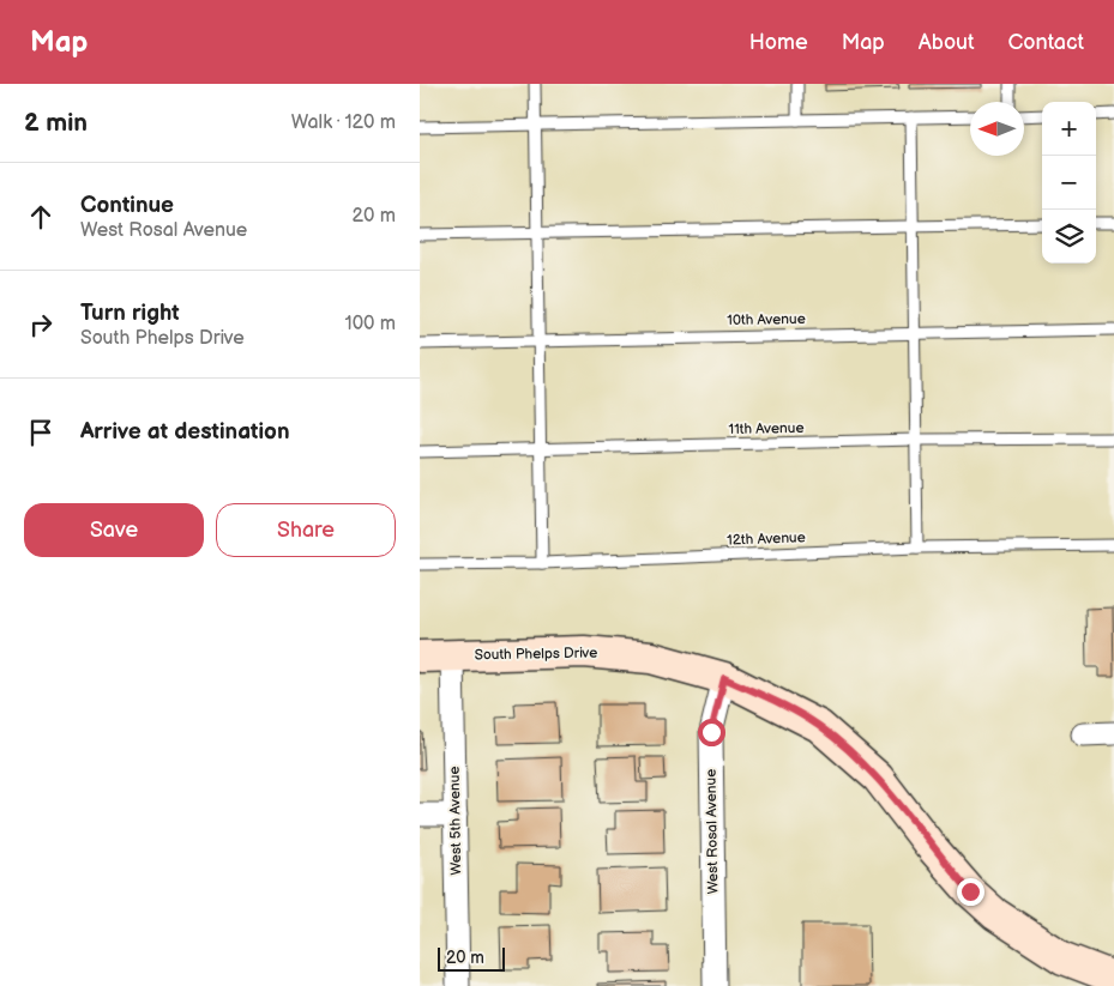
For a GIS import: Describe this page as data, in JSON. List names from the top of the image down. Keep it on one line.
{"streets":{"street":["South Phelps Drive","West 5th Avenue","West Rosal Avenue"],"lane":["10th Avenue","11th Avenue","12th Avenue"]},"crossings":[["South Phelps Drive","West 5th Avenue"],["South Phelps Drive","West Rosal Avenue"]],"scale_bar":"20 m","north":"left","page":{"header":"Map","nav":["Home","Map","About","Contact"],"heading":["2 min","Walk · 120 m"],"map_buttons":["+","−"],"list":[["Continue","West Rosal Avenue","20 m"],["Turn right","South Phelps Drive","100 m"],"Arrive at destination"],"buttons":["Save","Share"],"scale":"20 m"}}
